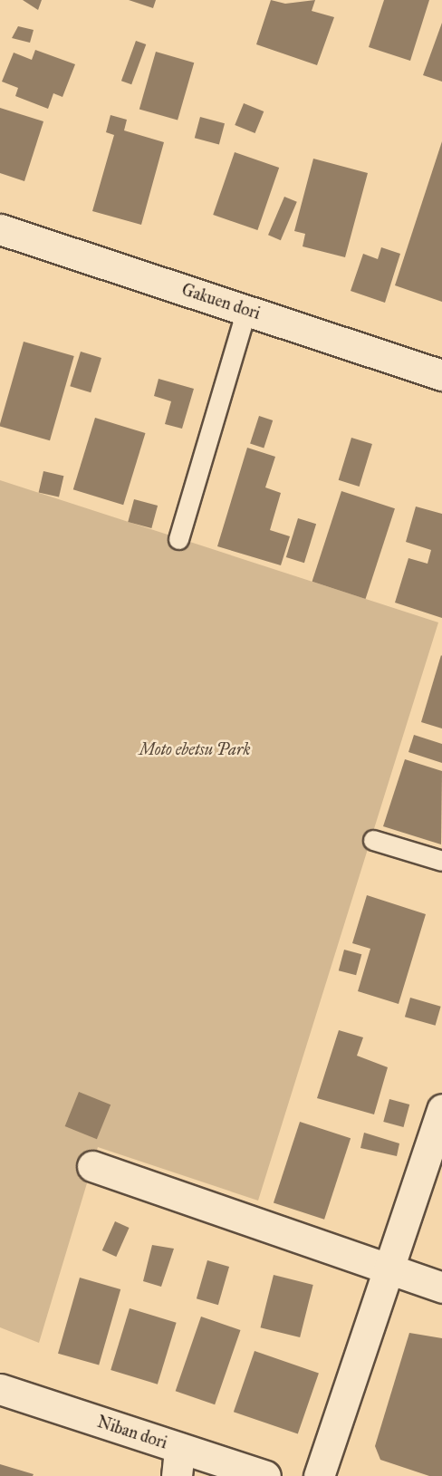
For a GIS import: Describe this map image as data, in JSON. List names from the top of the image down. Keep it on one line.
{"streets":{"street":["Gakuen dori","Niban dori"]},"parks":["Moto ebetsu Park"]}
